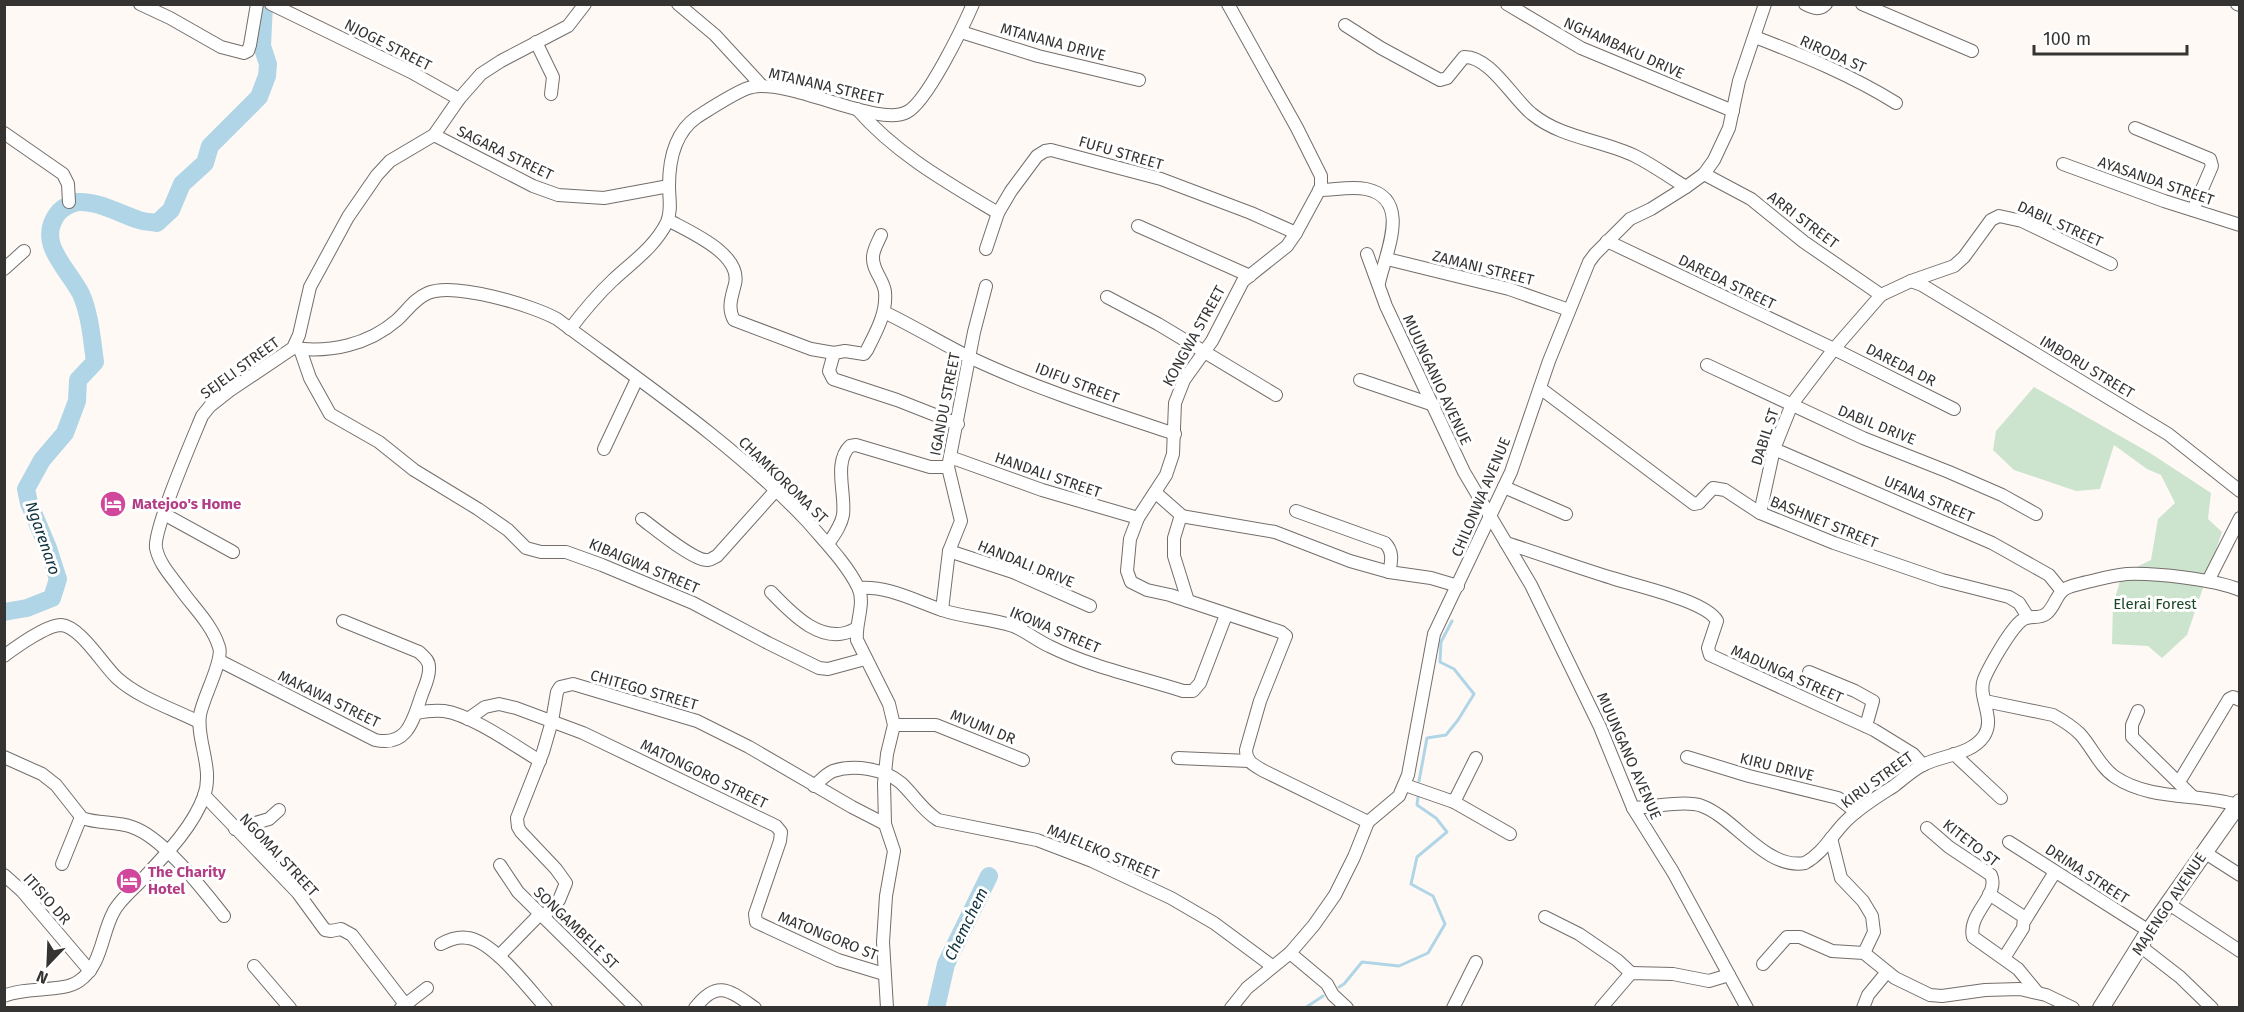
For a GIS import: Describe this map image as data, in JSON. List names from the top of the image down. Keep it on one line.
{"streets":{"street":["MTANANA DRIVE","NJOGE STREET","NGHAMBAKU DRIVE","RIRODA ST","MTANANA STREET","SAGARA STREET","FUFU STREET","AYASANDA STREET","ARRI STREET","DABIL STREET","ZAMANI STREET","DAREDA STREET","KONGWA STREET","DAREDA DR","IMBORU STREET","SEJELI STREET","MUUNGANIO AVENUE","IDIFU STREET","IGANDU STREET","DABIL DRIVE","DABIL ST","HANDALI STREET","CHAMKOROMA ST","CHILONWA AVENUE","UFANA STREET","BASHNET STREET","HANDALI DRIVE","KIBAIGWA STREET","IKOWA STREET","MADUNGA STREET","CHITEGO STREET","MAKAWA STREET","MVUMI DR","MUUNGANO AVENUE","KIRU DRIVE","MATONGORO STREET","KIRU STREET","KITETO ST","MAJELEKO STREET","NGOMAI STREET","DRIMA STREET","ITISIO DR","MAJENGO AVENUE","SONGAMBELE ST","MATONGORO ST"]},"crossings":[["MTANANA DRIVE","MTANANA STREET"],["NJOGE STREET","SEJELI STREET"],["NGHAMBAKU DRIVE","CHILONWA AVENUE"],["RIRODA ST","CHILONWA AVENUE"],["MTANANA STREET","SAGARA STREET"],["SAGARA STREET","SEJELI STREET"],["FUFU STREET","KONGWA STREET"],["ARRI STREET","DABIL STREET"],["ARRI STREET","CHILONWA AVENUE"],["DABIL STREET","DAREDA STREET"],["DABIL STREET","DAREDA DR"],["DABIL STREET","IMBORU STREET"],["DABIL STREET","DABIL ST"],["ZAMANI STREET","CHILONWA AVENUE"],["DAREDA STREET","DAREDA DR"],["DAREDA STREET","DABIL ST"],["DAREDA STREET","CHILONWA AVENUE"],["KONGWA STREET","IDIFU STREET"],["KONGWA STREET","HANDALI STREET"],["KONGWA STREET","IKOWA STREET"],["DAREDA DR","DABIL ST"],["SEJELI STREET","CHAMKOROMA ST"],["SEJELI STREET","KIBAIGWA STREET"],["SEJELI STREET","MAKAWA STREET"],["MUUNGANIO AVENUE","CHILONWA AVENUE"],["MUUNGANIO AVENUE","MUUNGANO AVENUE"],["IDIFU STREET","IGANDU STREET"],["IGANDU STREET","HANDALI STREET"],["IGANDU STREET","CHAMKOROMA ST"],["DABIL DRIVE","DABIL ST"],["DABIL ST","UFANA STREET"],["DABIL ST","BASHNET STREET"],["CHAMKOROMA ST","KIBAIGWA STREET"],["CHAMKOROMA ST","IKOWA STREET"],["CHILONWA AVENUE","BASHNET STREET"],["CHILONWA AVENUE","MUUNGANO AVENUE"],["UFANA STREET","KIRU STREET"],["BASHNET STREET","KIRU STREET"],["MADUNGA STREET","MUUNGANO AVENUE"],["MADUNGA STREET","KIRU STREET"],["CHITEGO STREET","MATONGORO STREET"],["CHITEGO STREET","SONGAMBELE ST"],["MUUNGANO AVENUE","KIRU STREET"],["KIRU DRIVE","KIRU STREET"],["MATONGORO STREET","MATONGORO ST"],["DRIMA STREET","MAJENGO AVENUE"]],"water":["Ngarenaro","Chemchem"],"parks":["Elerai Forest"],"places":{"hotel":["Matejoo's Home","The Charity Hotel"]},"scale_bar":"100 m","north":"bottom left"}
